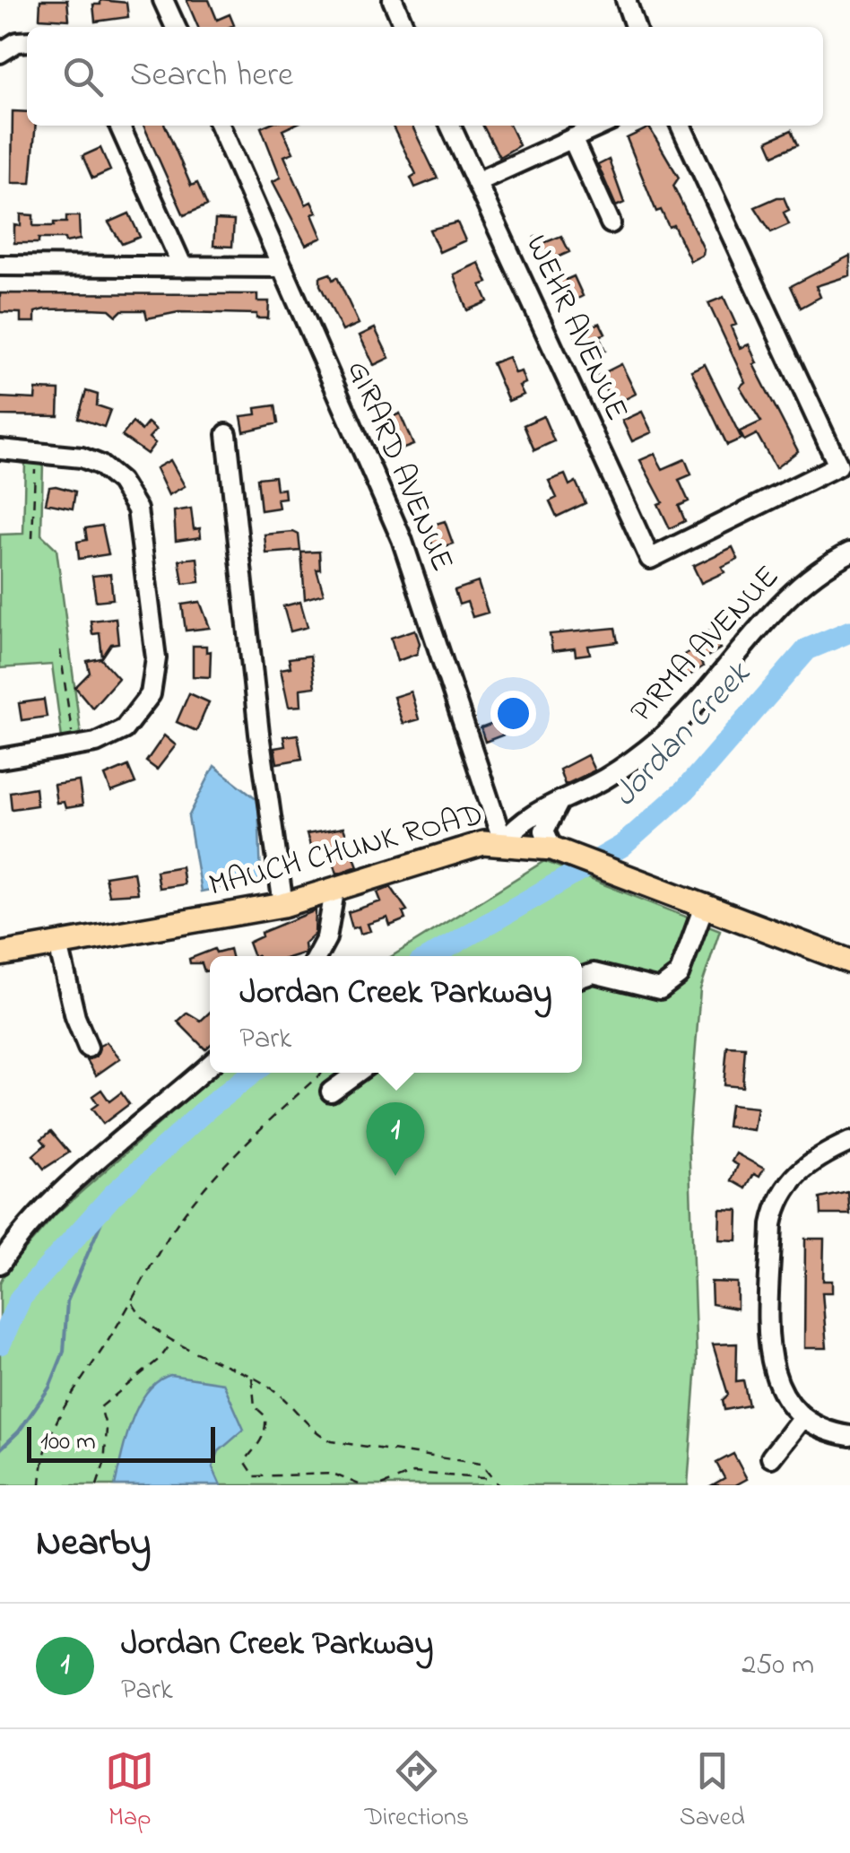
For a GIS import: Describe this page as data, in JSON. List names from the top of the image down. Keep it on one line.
{"streets":{"main road":["MAUCH CHUNK ROAD"],"street":["WEHR AVENUE","GIRARD AVENUE","PIRMA AVENUE"]},"crossings":[["GIRARD AVENUE","PIRMA AVENUE"],["GIRARD AVENUE","MAUCH CHUNK ROAD"],["PIRMA AVENUE","MAUCH CHUNK ROAD"]],"water":["Jordan Creek"],"scale_bar":"100 m","page":{"search":"Search here","popup":["Jordan Creek Parkway","Park"],"pins":"1","scale":"100 m","heading":"Nearby","list":[{"mark":"1","name":"Jordan Creek Parkway","note":"Park","value":"250 m"}],"nav":["Map","Directions","Saved"]}}
